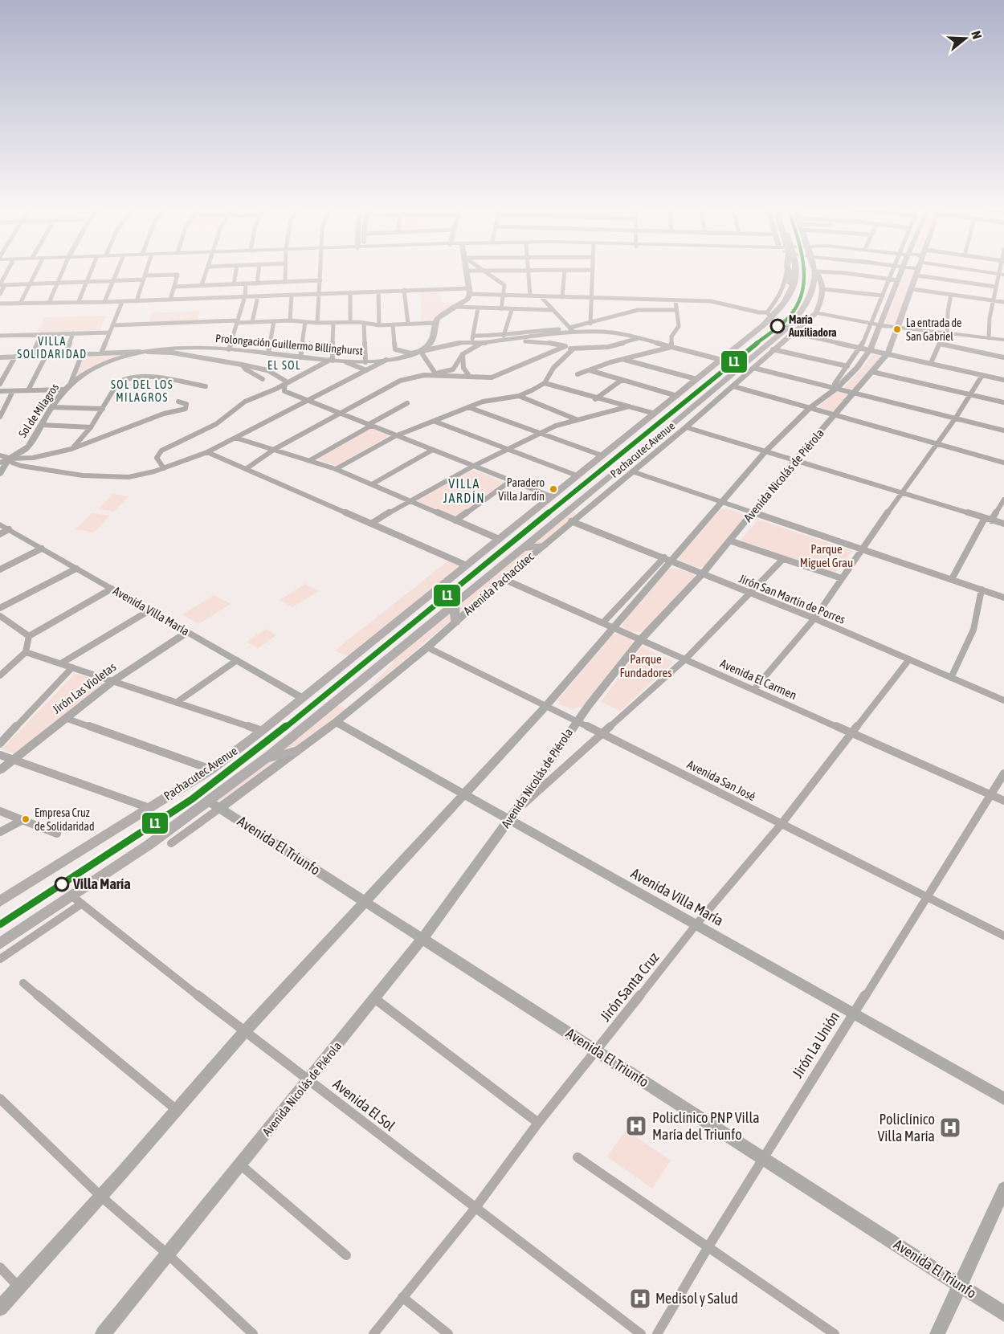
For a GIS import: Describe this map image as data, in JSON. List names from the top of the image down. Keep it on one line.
{"streets":{"main road":["Prolongación Guillermo Billinghurst","Sol de Milagros","Pachacutec Avenue","Avenida Nicolás de Piérola","Avenida Pachacútec","Avenida Villa María","Jirón Las Violetas","Avenida El Triunfo"],"street":["Jirón San Martín de Porres","Avenida El Carmen","Avenida San José","Jirón Santa Cruz","Jirón La Unión","Avenida El Sol"]},"crossings":[["Prolongación Guillermo Billinghurst","Sol de Milagros"],["Pachacutec Avenue","Avenida Villa María"],["Avenida Nicolás de Piérola","Jirón San Martín de Porres"],["Avenida Nicolás de Piérola","Avenida Villa María"],["Avenida Nicolás de Piérola","Avenida El Carmen"],["Avenida Nicolás de Piérola","Avenida San José"],["Avenida Nicolás de Piérola","Avenida El Triunfo"],["Avenida Nicolás de Piérola","Avenida El Sol"],["Avenida Pachacútec","Jirón San Martín de Porres"],["Avenida Pachacútec","Avenida Villa María"],["Avenida Pachacútec","Avenida El Carmen"],["Avenida Pachacútec","Avenida San José"],["Avenida Pachacútec","Avenida El Triunfo"],["Avenida Pachacútec","Avenida El Sol"],["Jirón San Martín de Porres","Jirón Santa Cruz"],["Avenida Villa María","Jirón Las Violetas"],["Avenida Villa María","Jirón Santa Cruz"],["Avenida Villa María","Jirón La Unión"],["Avenida El Carmen","Jirón Santa Cruz"],["Avenida El Carmen","Jirón La Unión"],["Avenida San José","Jirón Santa Cruz"],["Avenida San José","Jirón La Unión"],["Avenida El Triunfo","Jirón Santa Cruz"],["Avenida El Triunfo","Jirón La Unión"],["Jirón Santa Cruz","Avenida El Sol"]],"districts":["VILLA SOLIDARIDAD","EL SOL","SOL DEL LOS MILAGROS","VILLA JARDÍN"],"parks":["Parque Miguel Grau","Parque Fundadores"],"places":{"other":["María Auxiliadora","La entrada de San Gabriel","Paradero Villa Jardín","Empresa Cruz de Solidaridad","Villa María"],"hospital":["Policlínico PNP Villa María del Triunfo","Policlínico Villa María","Medisol y Salud"]},"lines":["transit line L1"],"north":"right"}
